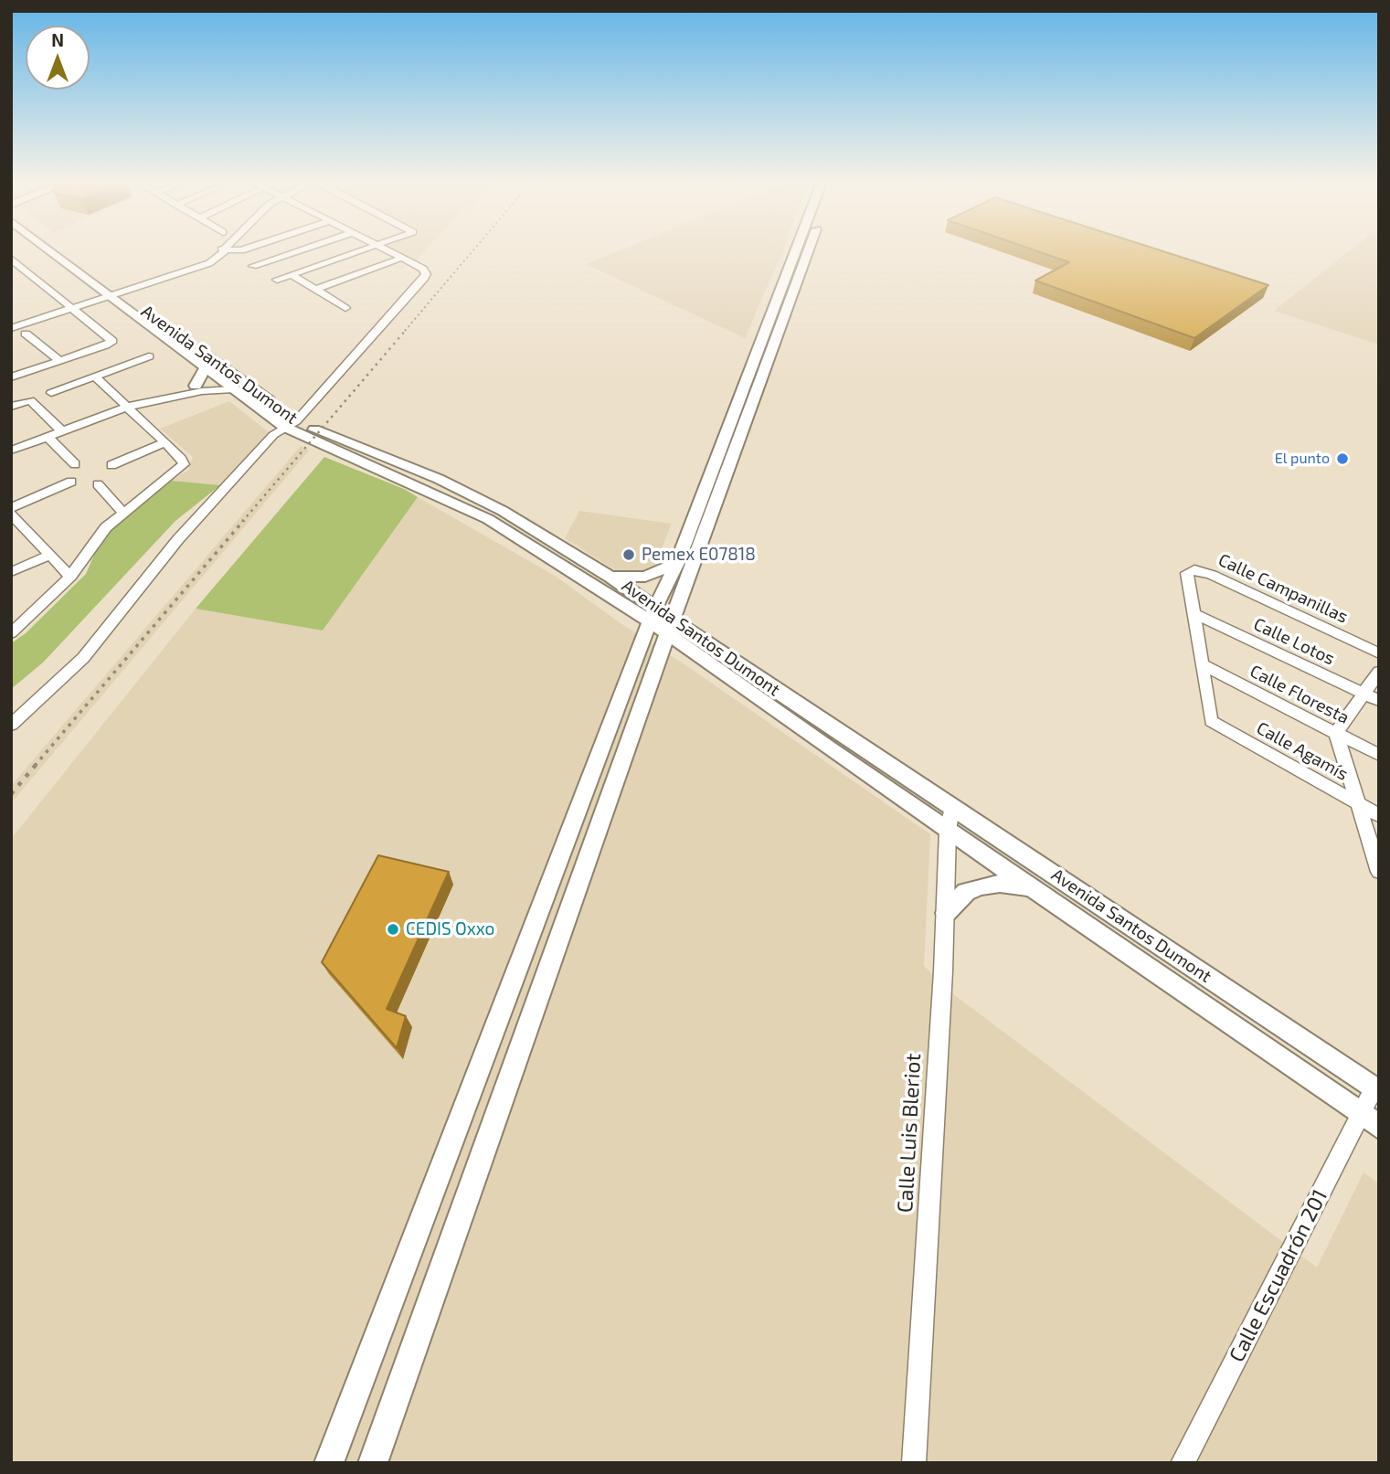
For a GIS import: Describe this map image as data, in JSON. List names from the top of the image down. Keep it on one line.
{"streets":{"main road":["Avenida Santos Dumont"],"street":["Calle Campanillas","Calle Lotos","Calle Floresta","Calle Agamís","Calle Luis Bleriot","Calle Escuadrón 201"]},"crossings":[["Avenida Santos Dumont","Calle Luis Bleriot"],["Avenida Santos Dumont","Calle Escuadrón 201"],["Calle Campanillas","Calle Lotos"],["Calle Campanillas","Calle Floresta"],["Calle Campanillas","Calle Agamís"]],"places":["El punto","Pemex E07818","CEDIS Oxxo"],"north":"top"}
